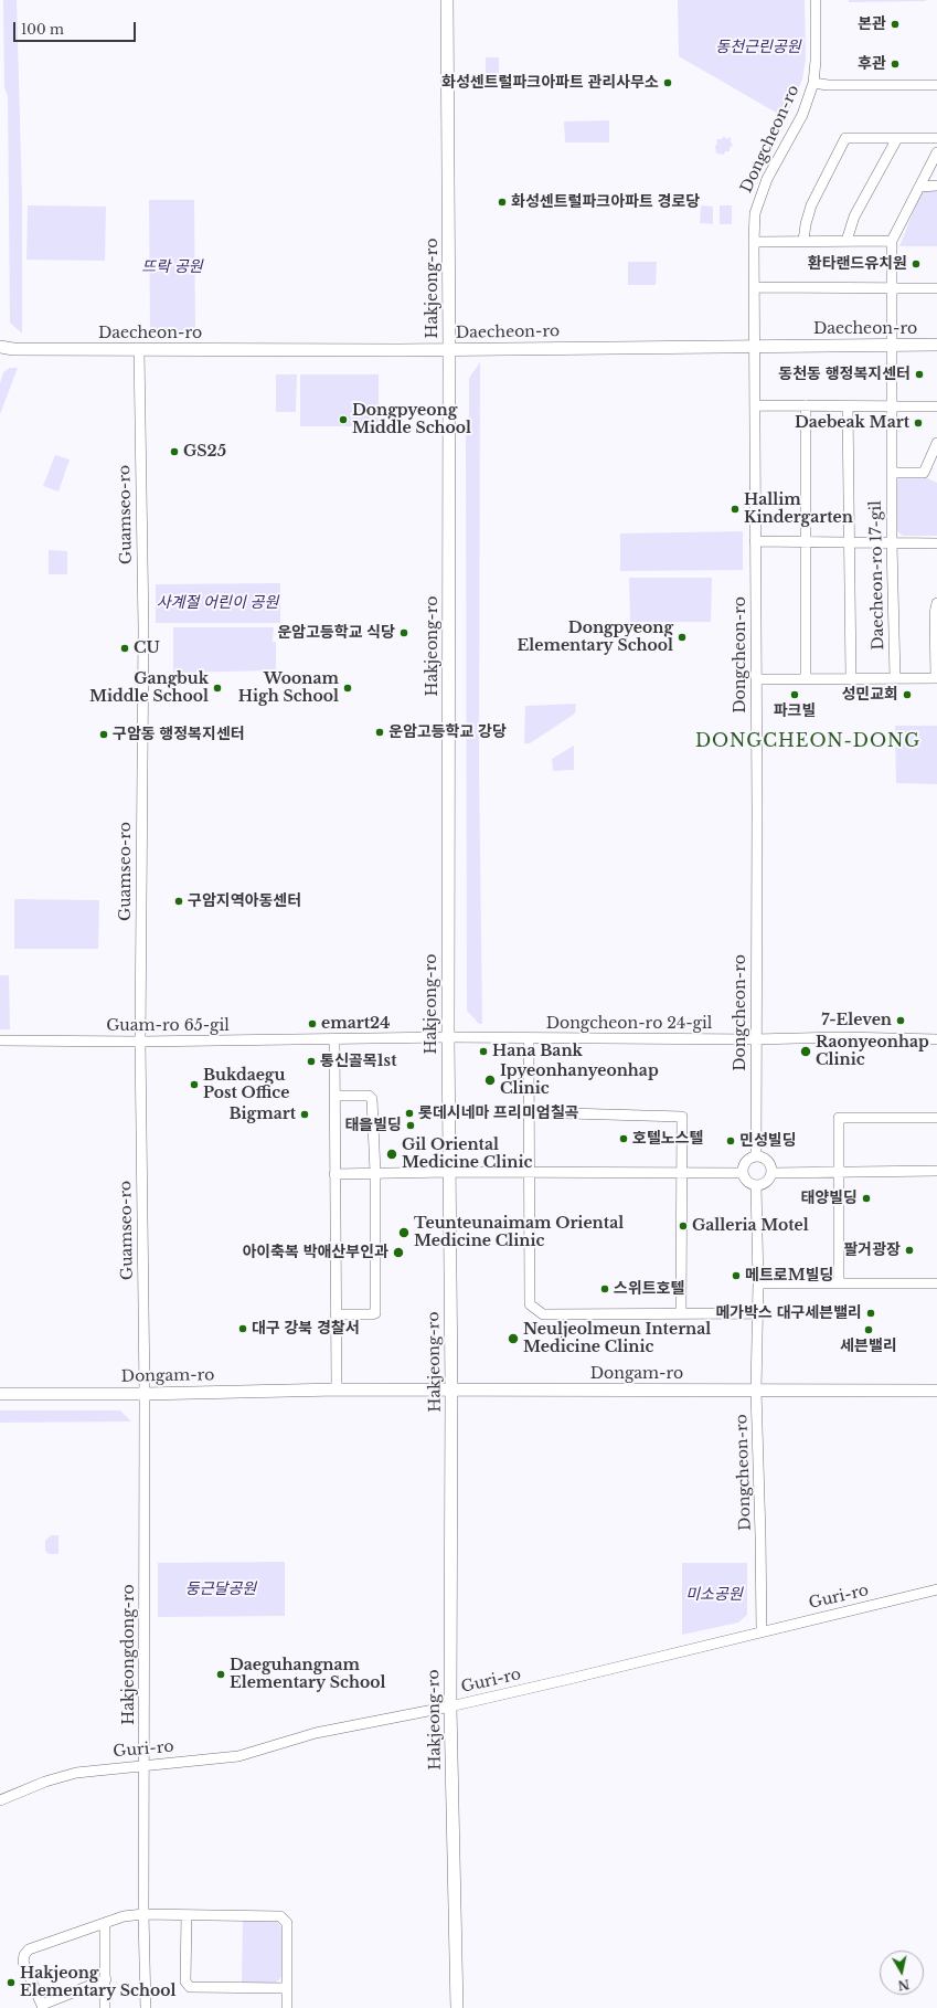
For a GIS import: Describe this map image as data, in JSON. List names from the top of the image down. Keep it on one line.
{"streets":{"main road":["Hakjeong-ro","Daecheon-ro","Dongam-ro"],"street":["Dongcheon-ro","Guamseo-ro","Daecheon-ro 17-gil","Dongcheon-ro 24-gil","Guam-ro 65-gil","Guri-ro","Hakjeongdong-ro"]},"crossings":[["Dongcheon-ro","Daecheon-ro"],["Dongcheon-ro","Dongcheon-ro 24-gil"],["Dongcheon-ro","Dongam-ro"],["Dongcheon-ro","Guri-ro"],["Hakjeong-ro","Daecheon-ro"],["Hakjeong-ro","Dongcheon-ro 24-gil"],["Hakjeong-ro","Guam-ro 65-gil"],["Hakjeong-ro","Dongam-ro"],["Hakjeong-ro","Guri-ro"],["Daecheon-ro","Guamseo-ro"],["Daecheon-ro","Daecheon-ro 17-gil"],["Guamseo-ro","Guam-ro 65-gil"],["Guamseo-ro","Dongam-ro"],["Guamseo-ro","Hakjeongdong-ro"],["Dongcheon-ro 24-gil","Guam-ro 65-gil"],["Dongam-ro","Hakjeongdong-ro"],["Guri-ro","Hakjeongdong-ro"]],"districts":["DONGCHEON-DONG"],"parks":["동천근린공원","뜨락 공원","사계절 어린이 공원","둥근달공원","미소공원"],"places":["본관","후관","화성센트럴파크아파트 관리사무소","화성센트럴파크아파트 경로당","환타랜드유치원","동천동 행정복지센터","Dongpyeong Middle School","Daebeak Mart","GS25","Hallim Kindergarten","운암고등학교 식당","Dongpyeong Elementary School","CU","Gangbuk Middle School","Woonam High School","파크빌","성민교회","운암고등학교 강당","구암동 행정복지센터","구암지역아동센터","7-Eleven","emart24","Hana Bank","Raonyeonhap Clinic","통신골목1st","Ipyeonhanyeonhap Clinic","Bukdaegu Post Office","롯데시네마 프리미엄칠곡","Bigmart","태을빌딩","호텔노스텔","민성빌딩","Gil Oriental Medicine Clinic","태양빌딩","Galleria Motel","Teunteunaimam Oriental Medicine Clinic","팔거광장","아이축복 박애산부인과","메트로M빌딩","스위트호텔","메가박스 대구세븐밸리","대구 강북 경찰서","세븐밸리","Neuljeolmeun Internal Medicine Clinic","Daeguhangnam Elementary School","Hakjeong Elementary School"],"scale_bar":"100 m","north":"bottom"}
